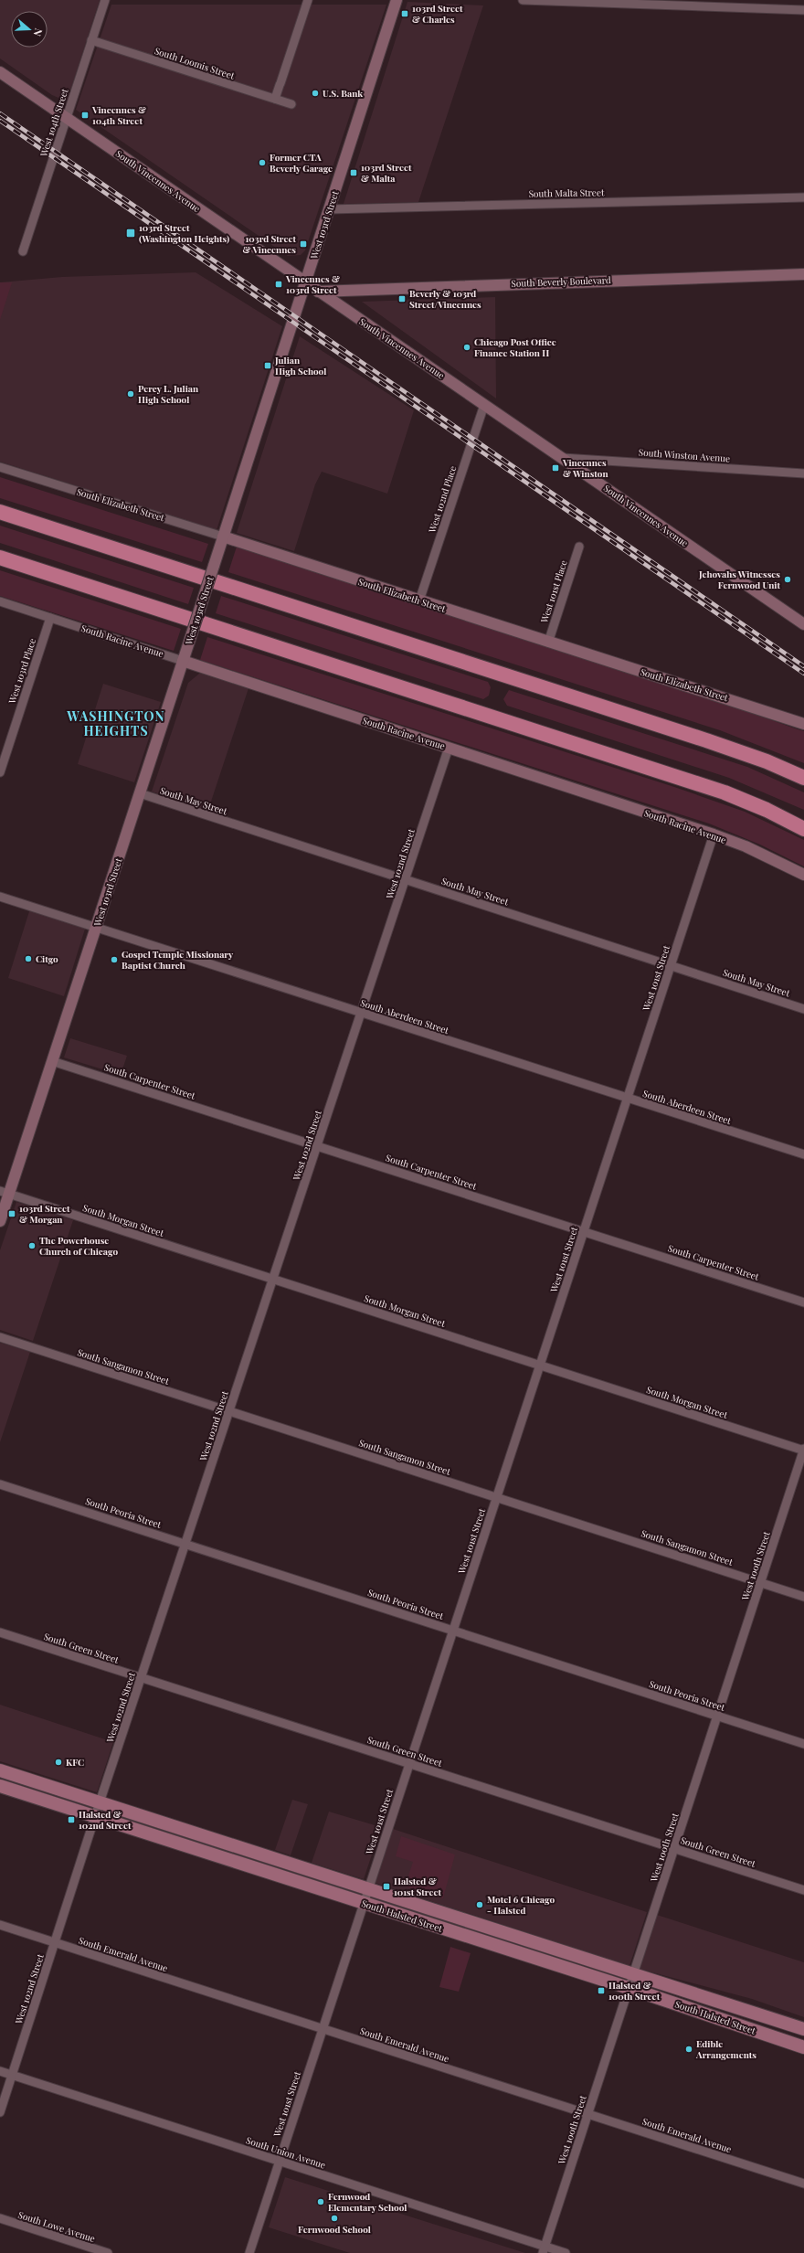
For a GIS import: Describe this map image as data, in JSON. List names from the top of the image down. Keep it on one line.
{"streets":{"main road":["South Vincennes Avenue","West 103rd Street","South Beverly Boulevard","South Elizabeth Street","South Racine Avenue","South Halsted Street"],"street":["South Loomis Street","West 104th Street","South Malta Street","South Winston Avenue","West 102nd Place","West 101st Place","West 103rd Place","South May Street","West 102nd Street","West 101st Street","South Aberdeen Street","South Carpenter Street","South Morgan Street","South Sangamon Street","South Peoria Street","West 100th Street","South Green Street","South Emerald Avenue","South Union Avenue","South Lowe Avenue"]},"crossings":[["South Loomis Street","West 104th Street"],["West 104th Street","South Vincennes Avenue"],["South Vincennes Avenue","West 103rd Street"],["South Vincennes Avenue","South Beverly Boulevard"],["South Vincennes Avenue","South Winston Avenue"],["South Vincennes Avenue","West 102nd Place"],["South Malta Street","West 103rd Street"],["West 103rd Street","South Elizabeth Street"],["West 103rd Street","South Racine Avenue"],["West 103rd Street","South May Street"],["West 103rd Street","South Aberdeen Street"],["West 103rd Street","South Carpenter Street"],["West 103rd Street","South Morgan Street"],["West 102nd Place","South Elizabeth Street"],["South Elizabeth Street","West 101st Place"],["South Racine Avenue","West 103rd Place"],["South Racine Avenue","West 102nd Street"],["South Racine Avenue","West 101st Street"],["South May Street","West 102nd Street"],["South May Street","West 101st Street"],["West 102nd Street","South Aberdeen Street"],["West 102nd Street","South Carpenter Street"],["West 102nd Street","South Morgan Street"],["West 102nd Street","South Sangamon Street"],["West 102nd Street","South Peoria Street"],["West 102nd Street","South Green Street"],["West 102nd Street","South Halsted Street"],["West 102nd Street","South Emerald Avenue"],["West 102nd Street","South Union Avenue"],["West 101st Street","South Aberdeen Street"],["West 101st Street","South Carpenter Street"],["West 101st Street","South Morgan Street"],["West 101st Street","South Sangamon Street"],["West 101st Street","South Peoria Street"],["West 101st Street","South Green Street"],["West 101st Street","South Halsted Street"],["West 101st Street","South Emerald Avenue"],["West 101st Street","South Union Avenue"],["South Morgan Street","West 100th Street"],["South Sangamon Street","West 100th Street"],["South Peoria Street","West 100th Street"],["West 100th Street","South Green Street"],["West 100th Street","South Halsted Street"],["West 100th Street","South Emerald Avenue"],["West 100th Street","South Union Avenue"]],"districts":["WASHINGTON HEIGHTS"],"places":{"transit":["103rd Street & Charles","Vincennes & 104th Street","103rd Street & Malta","103rd Street (Washington Heights)","103rd Street & Vincennes","Vincennes & 103rd Street","Beverly & 103rd Street/Vincennes","Julian High School","Vincennes & Winston","103rd Street & Morgan","Halsted & 102nd Street","Halsted & 101st Street","Halsted & 100th Street"],"other":["U.S. Bank","Former CTA Beverly Garage","Chicago Post Office Finance Station H","Percy L. Julian High School","Jehovahs Witnesses Fernwood Unit","Citgo","Gospel Temple Missionary Baptist Church","The Powerhouse Church of Chicago","KFC","Motel 6 Chicago - Halsted","Edible Arrangements","Fernwood Elementary School","Fernwood School"]},"north":"right"}
